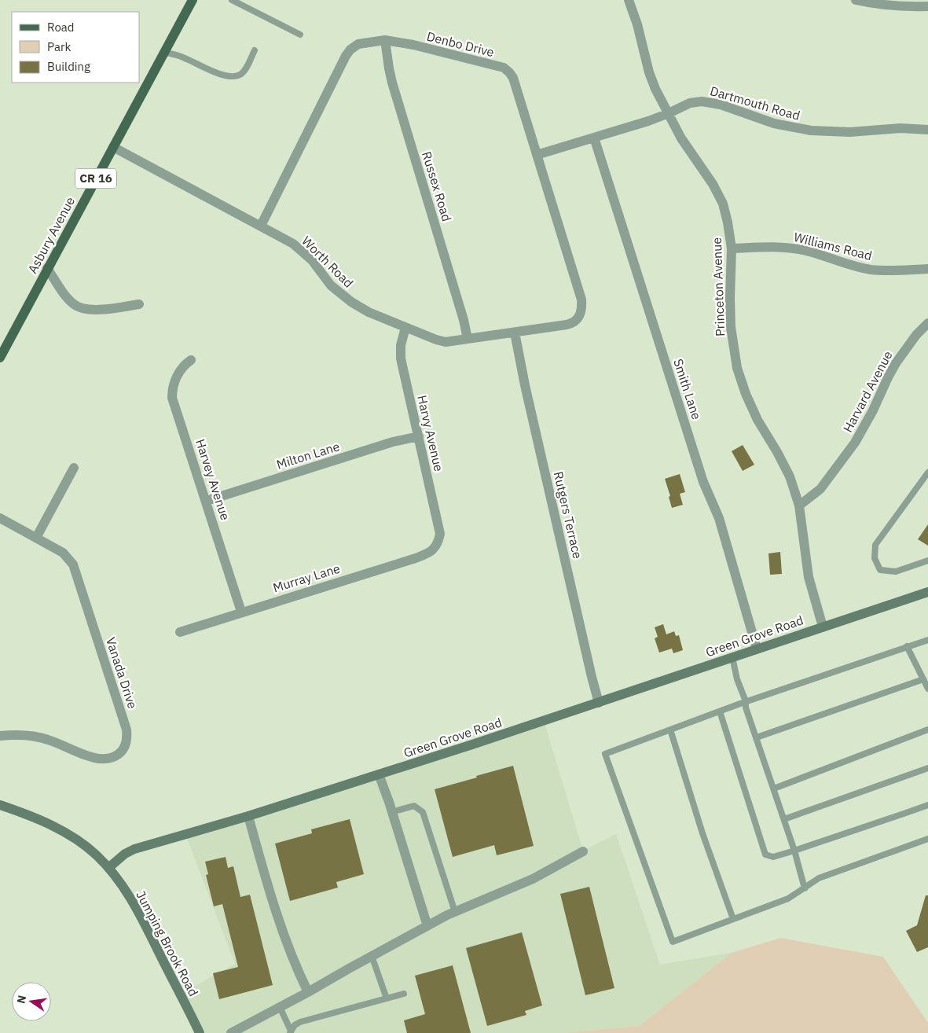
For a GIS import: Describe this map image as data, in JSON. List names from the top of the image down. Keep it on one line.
{"streets":{"main road":["CR 16","Asbury Avenue"],"street":["Denbo Drive","Dartmouth Road","Russex Road","Williams Road","Worth Road","Princeton Avenue","Smith Lane","Harvard Avenue","Harvy Avenue","Milton Lane","Harvey Avenue","Rutgers Terrace","Murray Lane","Green Grove Road","Vanada Drive","Jumping Brook Road"]},"crossings":[["Denbo Drive","Dartmouth Road"],["Denbo Drive","Russex Road"],["Denbo Drive","Worth Road"],["Dartmouth Road","Princeton Avenue"],["Dartmouth Road","Smith Lane"],["Russex Road","Worth Road"],["Asbury Avenue","Worth Road"],["Williams Road","Princeton Avenue"],["Worth Road","Harvy Avenue"],["Worth Road","Rutgers Terrace"],["Princeton Avenue","Harvard Avenue"],["Princeton Avenue","Green Grove Road"],["Smith Lane","Green Grove Road"],["Harvy Avenue","Milton Lane"],["Harvy Avenue","Murray Lane"],["Milton Lane","Harvey Avenue"],["Harvey Avenue","Murray Lane"],["Rutgers Terrace","Green Grove Road"],["Green Grove Road","Jumping Brook Road"]],"legend":["Road","Park","Building"],"north":"left"}
